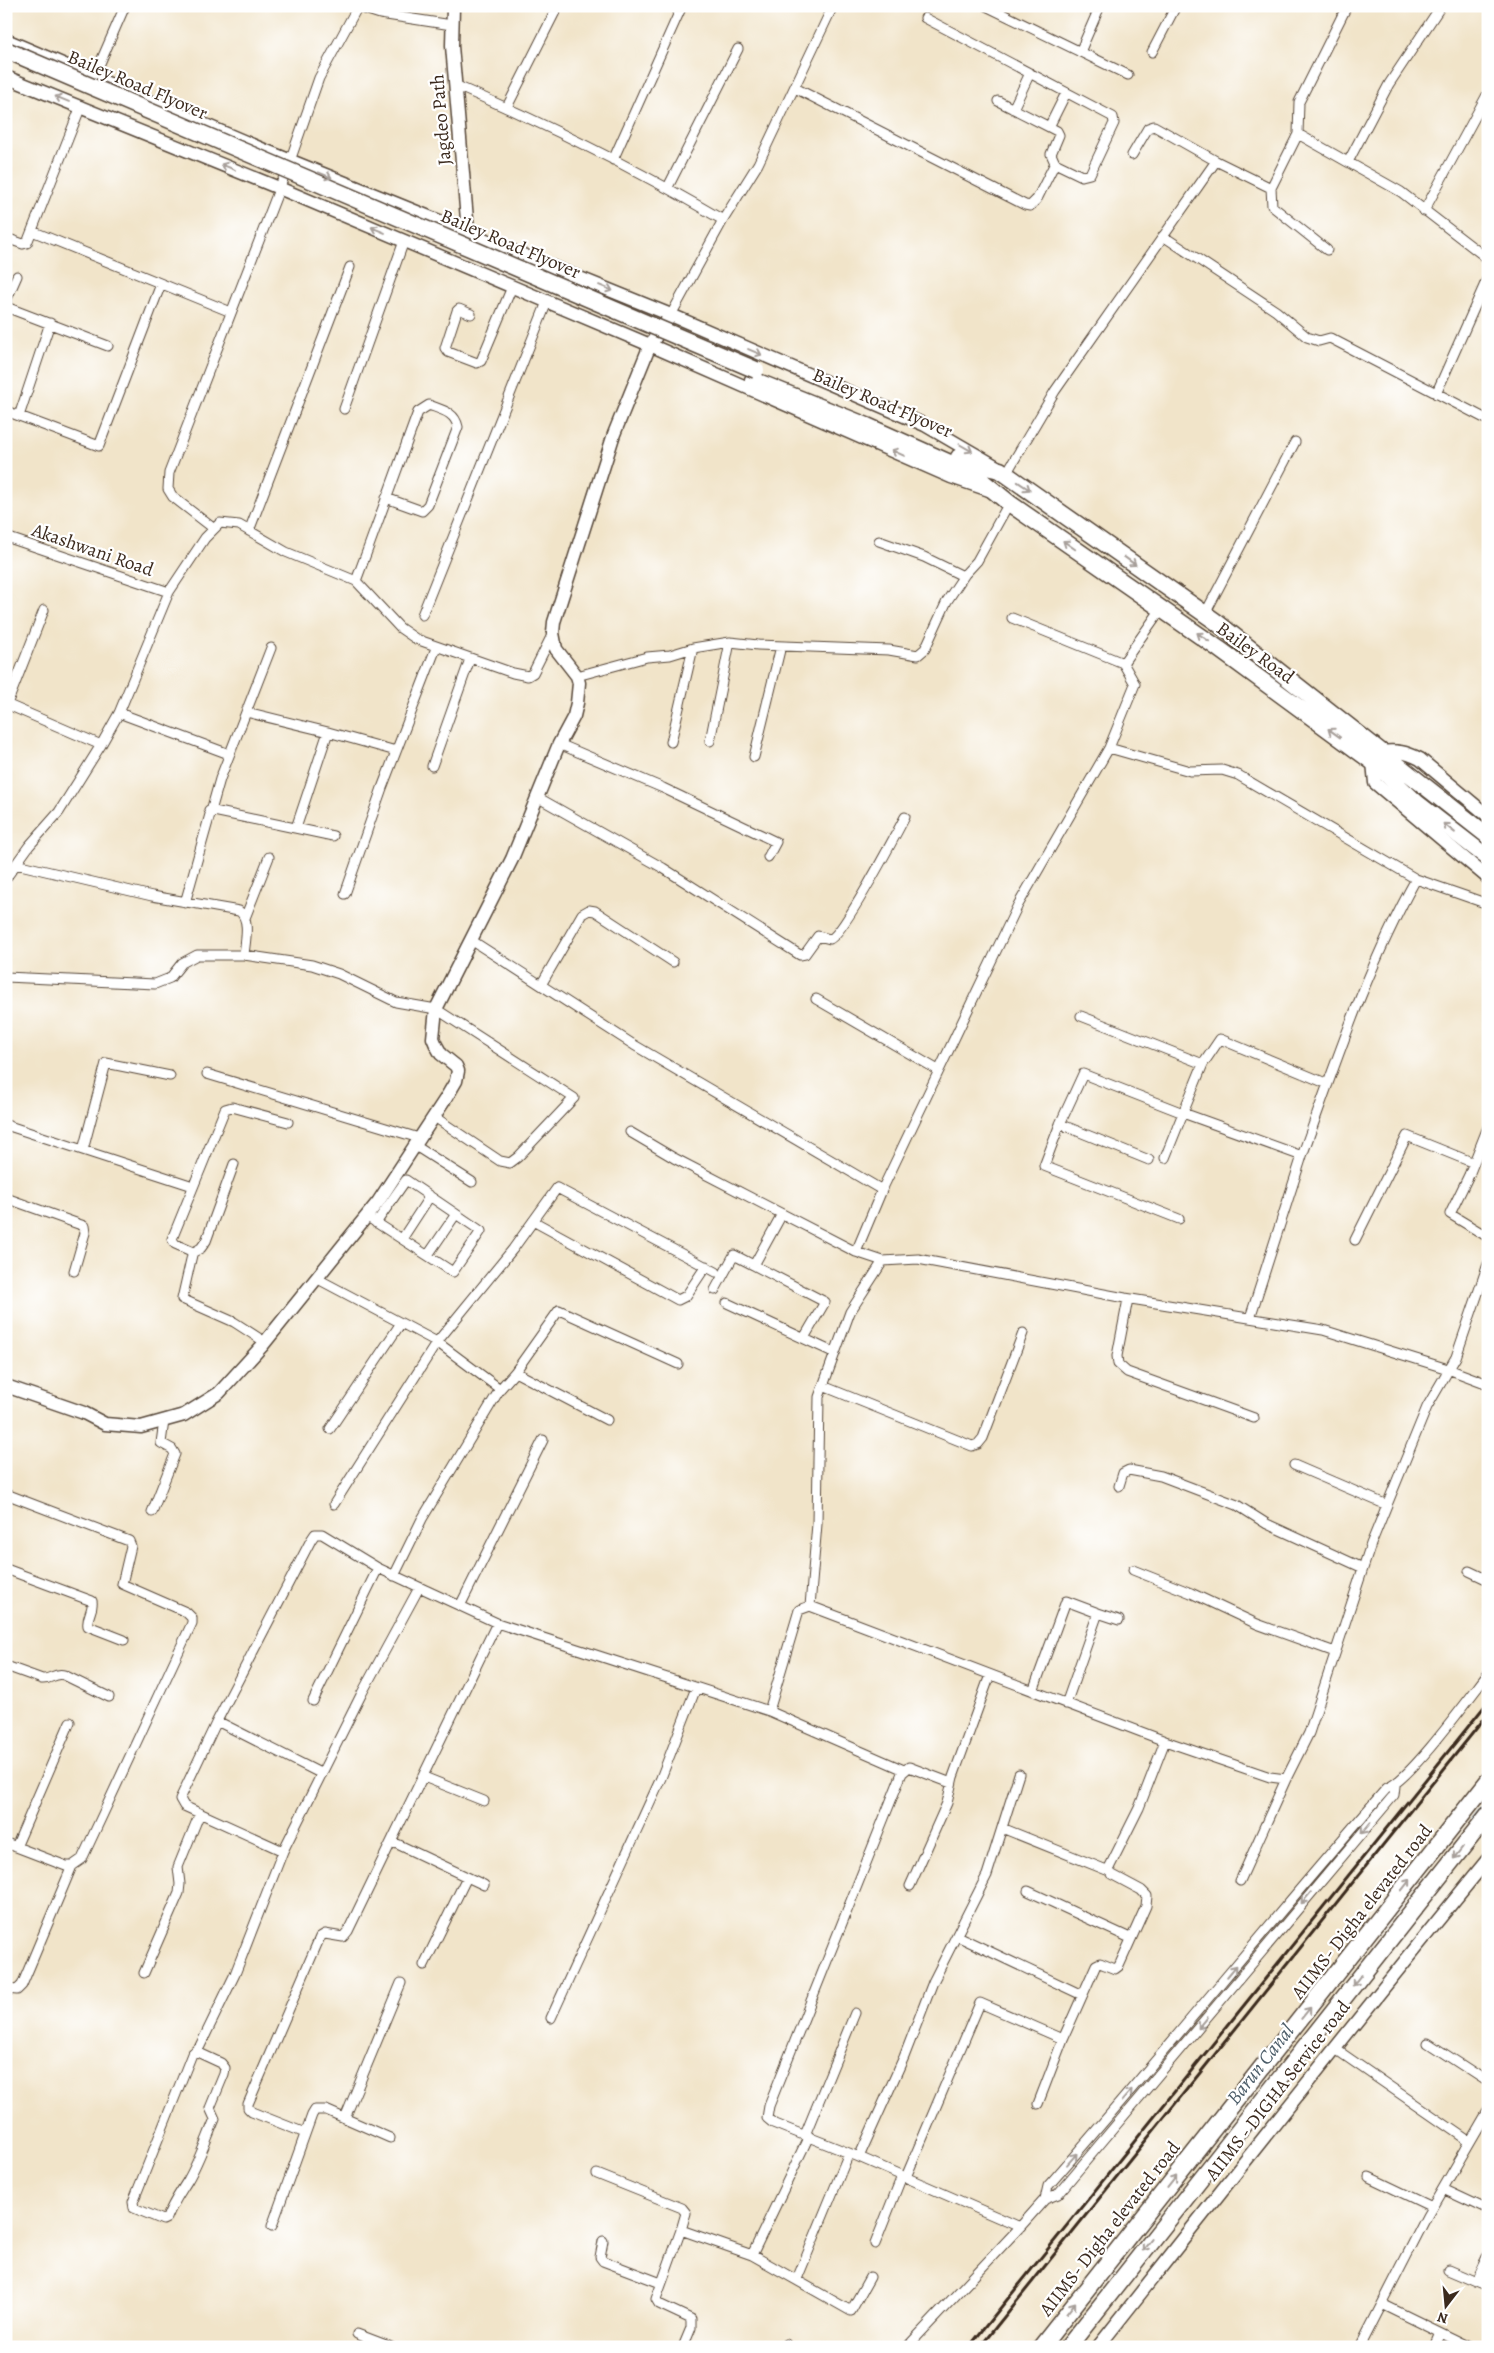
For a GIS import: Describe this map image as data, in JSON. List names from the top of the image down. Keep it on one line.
{"streets":{"highway":["Bailey Road Flyover","Bailey Road","AIIMS- Digha elevated road"],"main road":["Jagdeo Path","AIIMS - DIGHA Service road"],"street":["Akashwani Road"]},"crossings":[["Bailey Road Flyover","Bailey Road"]],"water":["Barun Canal"],"north":"bottom"}
